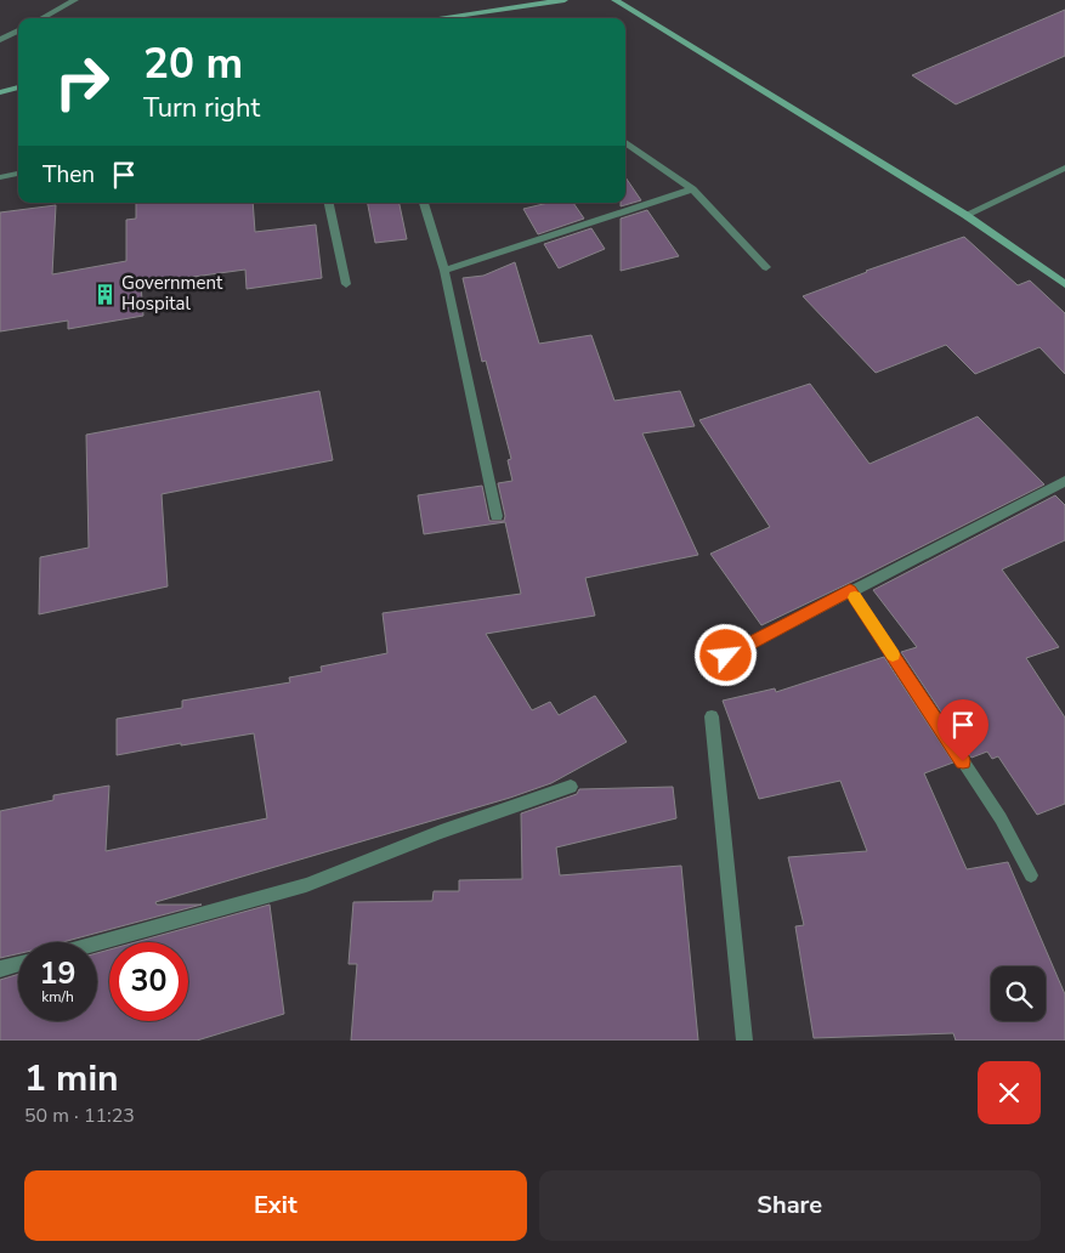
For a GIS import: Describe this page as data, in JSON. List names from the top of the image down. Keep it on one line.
{"places":{"building":["Government Hospital"]},"page":{"turn":["20 m","Turn right"],"then":"Then","speed":"19 km/h","limit":"30","heading":["1 min","50 m · 11:23"],"buttons":["Exit","Share"]}}
